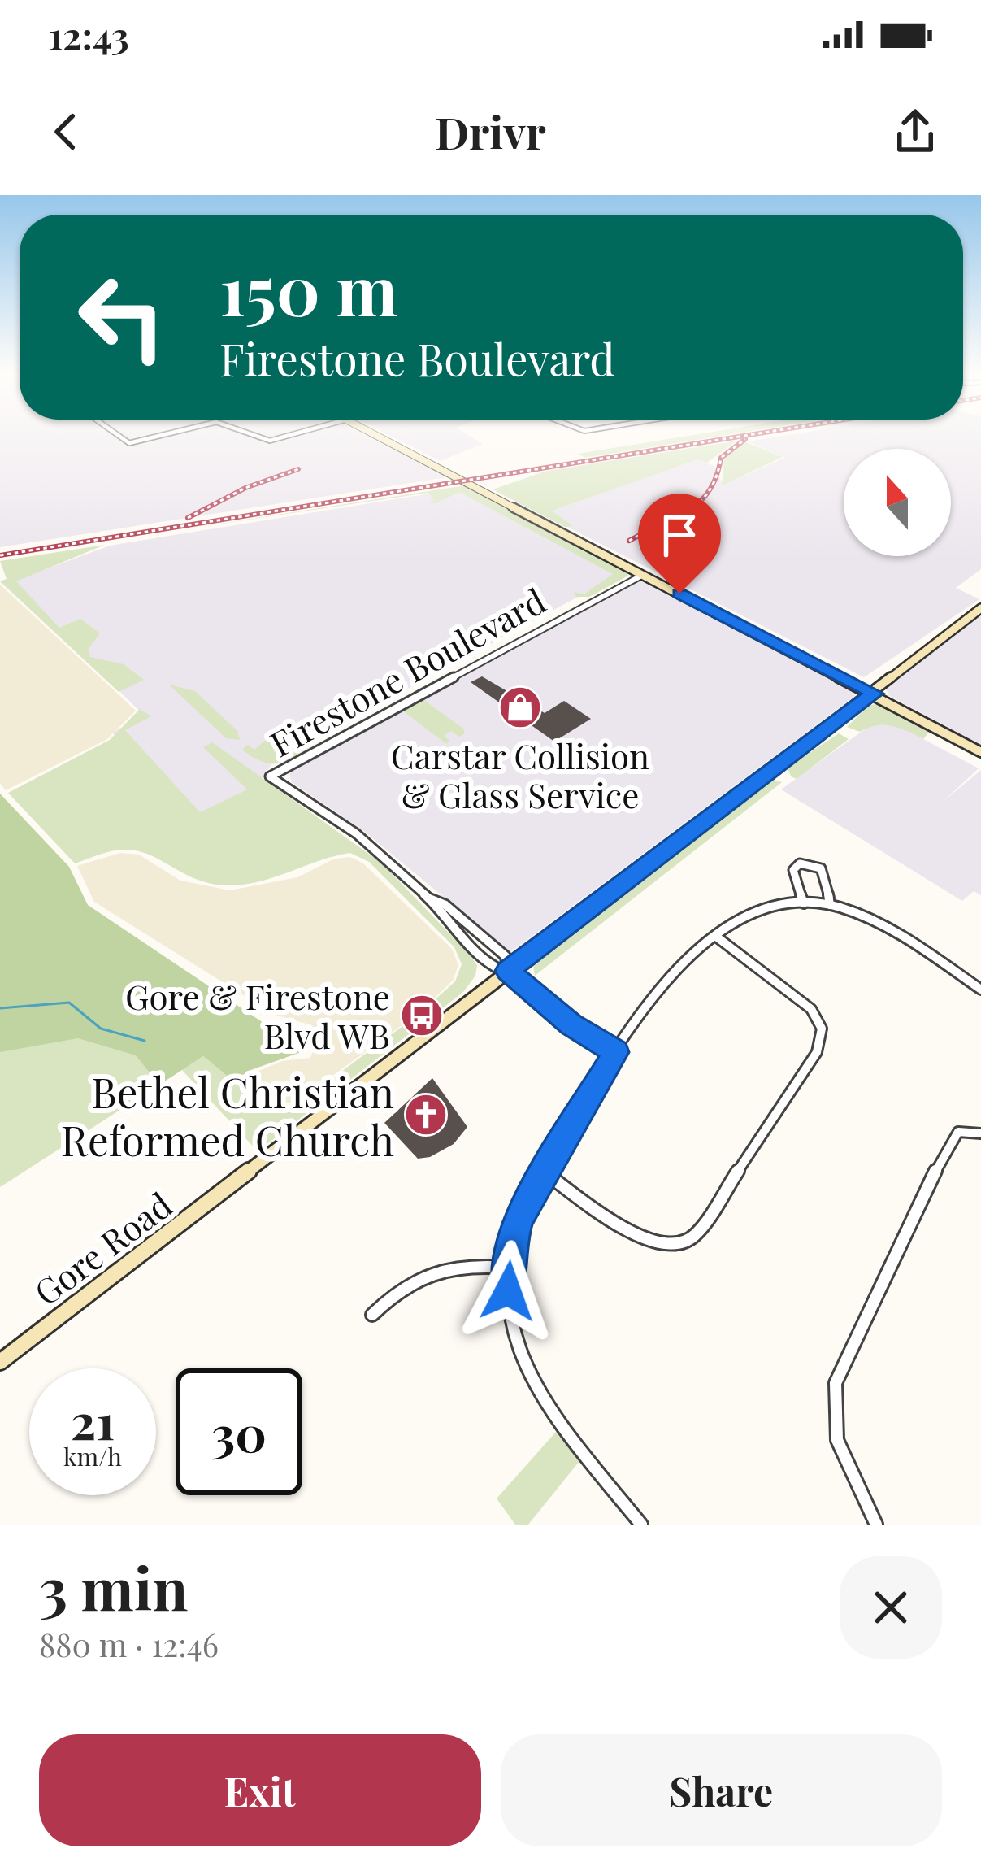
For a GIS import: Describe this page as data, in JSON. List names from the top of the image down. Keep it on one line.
{"streets":{"main road":["Gore Road"],"street":["Firestone Boulevard"]},"crossings":[["Firestone Boulevard","Gore Road"]],"places":{"shop":["Carstar Collision & Glass Service"],"bus stop":["Gore & Firestone Blvd WB"],"church":["Bethel Christian Reformed Church"]},"north":"top","page":{"status":"12:43","header":"Drivr","turn":["150 m","Firestone Boulevard"],"speed":"21 km/h","limit":"30","heading":["3 min","880 m · 12:46"],"buttons":["Exit","Share"]}}
